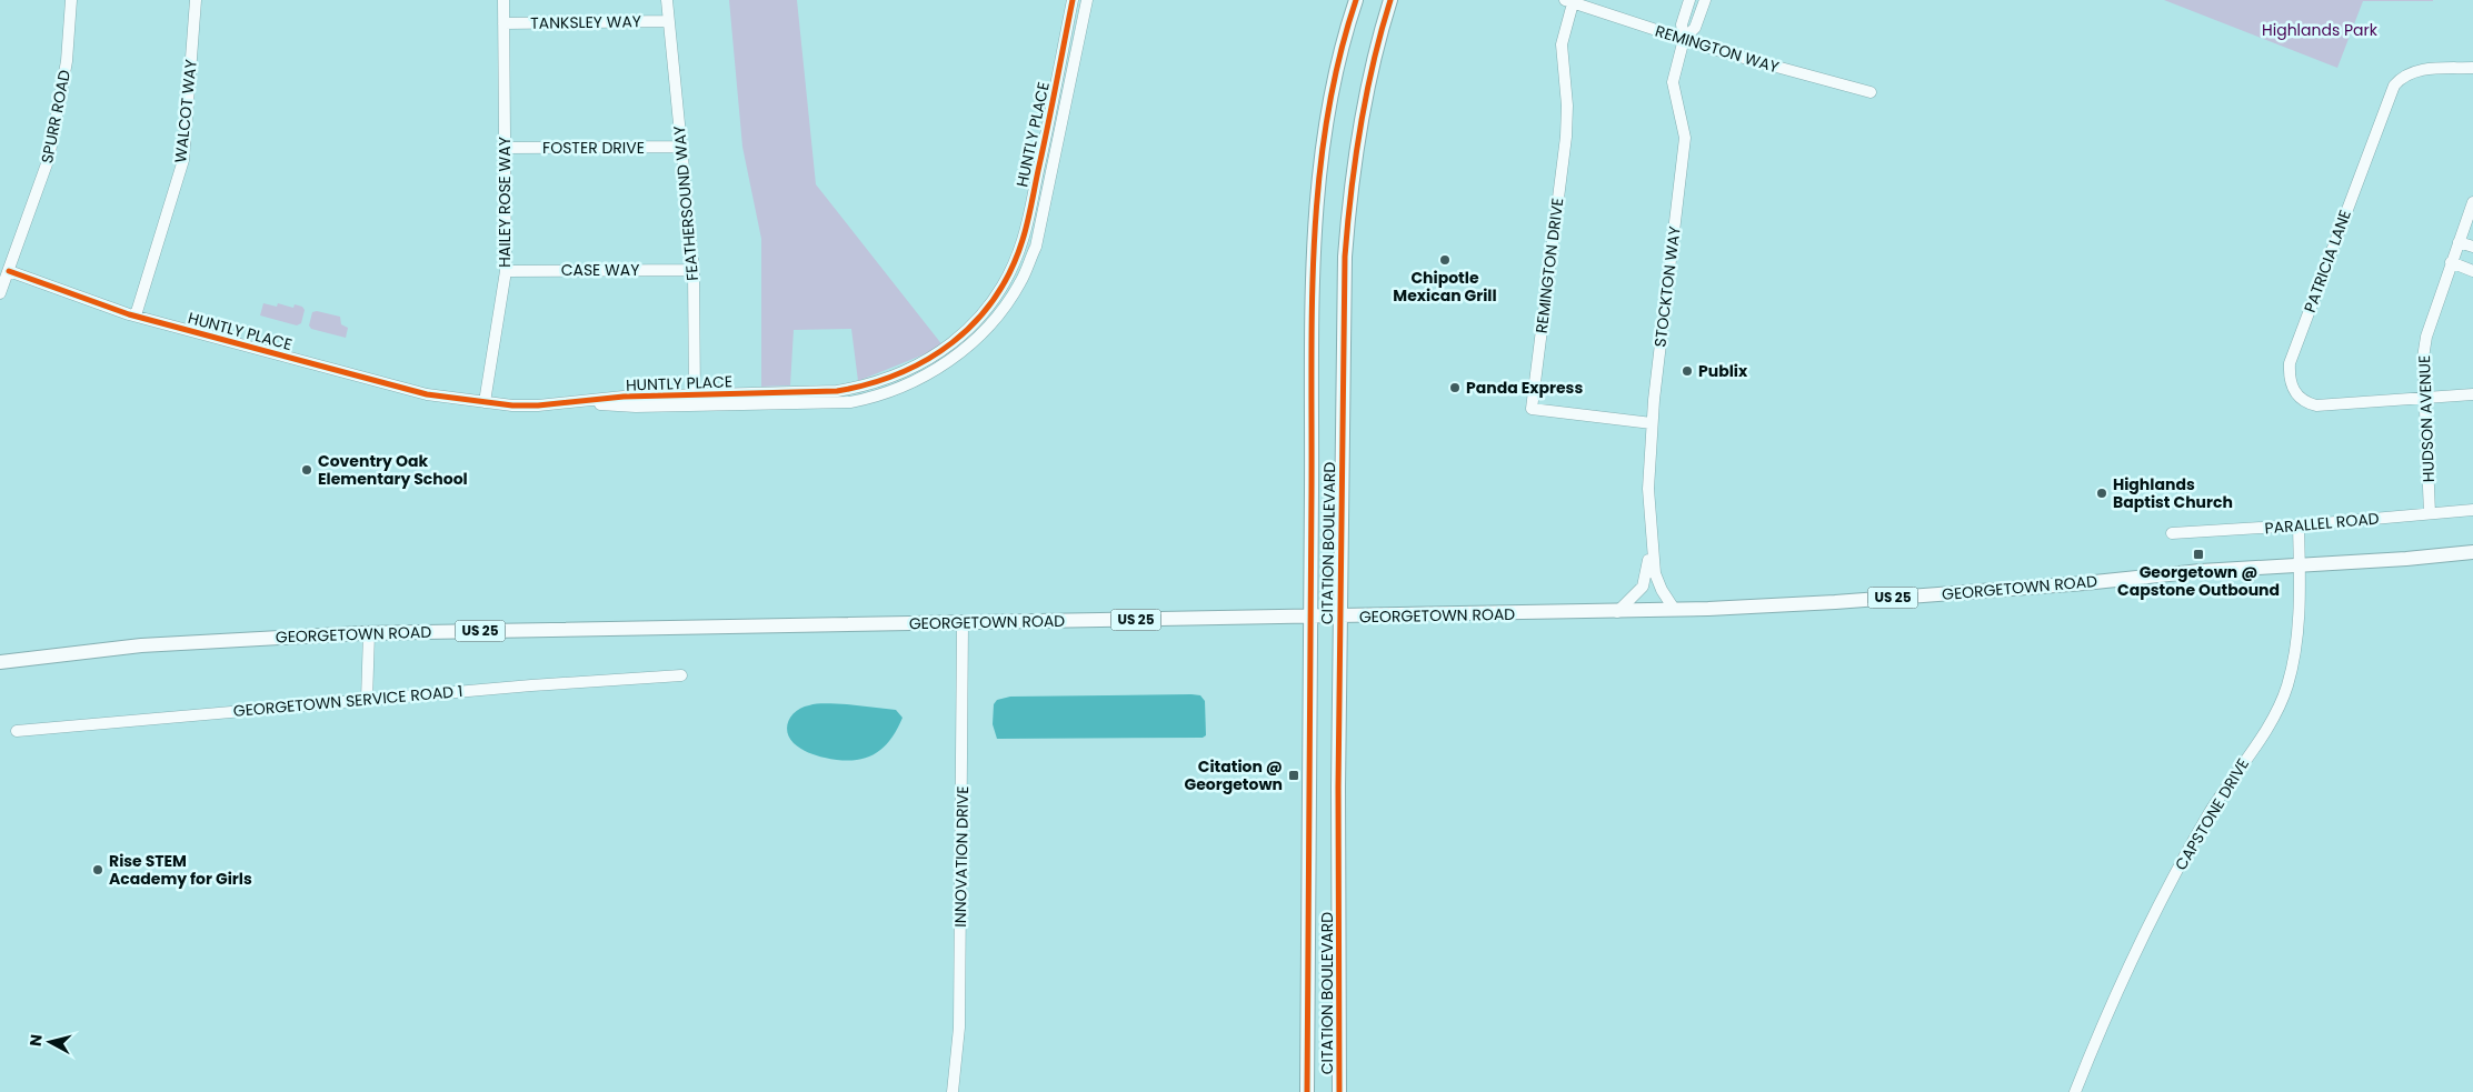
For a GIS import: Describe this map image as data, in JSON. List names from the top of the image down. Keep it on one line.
{"streets":{"main road":["CITATION BOULEVARD","GEORGETOWN ROAD","US 25"],"street":["TANKSLEY WAY","REMINGTON WAY","WALCOT WAY","SPURR ROAD","HUNTLY PLACE","FOSTER DRIVE","HAILEY ROSE WAY","FEATHERSOUND WAY","PATRICIA LANE","REMINGTON DRIVE","CASE WAY","STOCKTON WAY","HUDSON AVENUE","PARALLEL ROAD","GEORGETOWN SERVICE ROAD 1","CAPSTONE DRIVE","INNOVATION DRIVE"]},"crossings":[["TANKSLEY WAY","HAILEY ROSE WAY"],["TANKSLEY WAY","FEATHERSOUND WAY"],["REMINGTON WAY","REMINGTON DRIVE"],["REMINGTON WAY","STOCKTON WAY"],["WALCOT WAY","HUNTLY PLACE"],["SPURR ROAD","HUNTLY PLACE"],["HUNTLY PLACE","HAILEY ROSE WAY"],["HUNTLY PLACE","FEATHERSOUND WAY"],["FOSTER DRIVE","HAILEY ROSE WAY"],["FOSTER DRIVE","FEATHERSOUND WAY"],["HAILEY ROSE WAY","CASE WAY"],["FEATHERSOUND WAY","CASE WAY"],["PATRICIA LANE","HUDSON AVENUE"],["REMINGTON DRIVE","STOCKTON WAY"],["STOCKTON WAY","GEORGETOWN ROAD"],["HUDSON AVENUE","PARALLEL ROAD"],["PARALLEL ROAD","CAPSTONE DRIVE"],["CITATION BOULEVARD","GEORGETOWN ROAD"],["GEORGETOWN ROAD","CAPSTONE DRIVE"],["GEORGETOWN ROAD","INNOVATION DRIVE"]],"parks":["Highlands Park"],"places":{"other":["Chipotle Mexican Grill","Publix","Panda Express","Coventry Oak Elementary School","Highlands Baptist Church","Rise STEM Academy for Girls"],"transit":["Georgetown @ Capstone Outbound","Citation @ Georgetown"]},"north":"left"}
